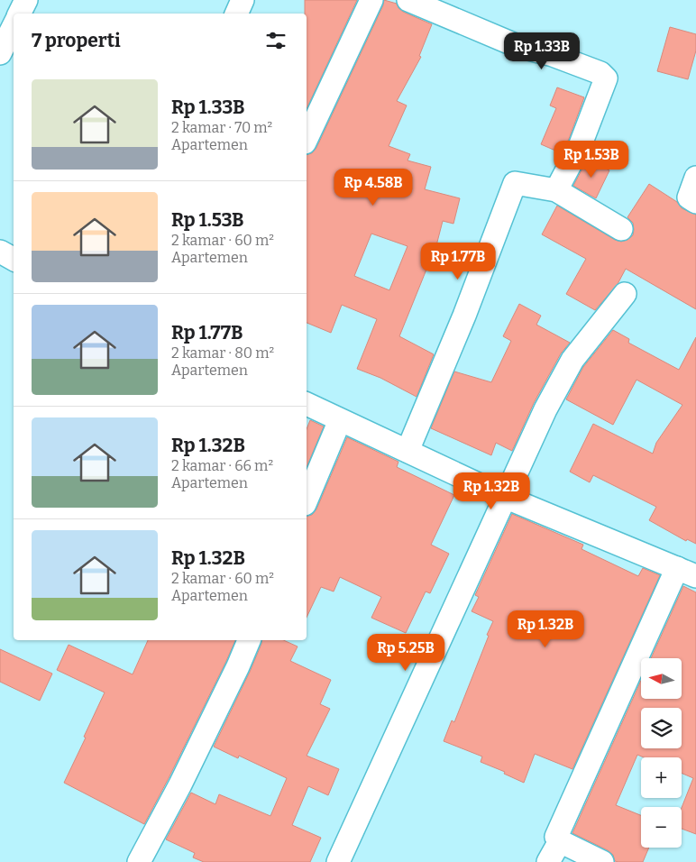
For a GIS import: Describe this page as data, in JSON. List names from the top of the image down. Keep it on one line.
{"north":"left","page":{"heading":"7 properti","price":["Rp 1.33B","Rp 1.53B","Rp 4.58B","Rp 1.77B","Rp 1.32B","Rp 1.32B","Rp 5.25B"],"list":[{"name":"Rp 1.33B","note":"2 kamar · 70 m² · Apartemen"},{"name":"Rp 1.53B","note":"2 kamar · 60 m² · Apartemen"},{"name":"Rp 1.77B","note":"2 kamar · 80 m² · Apartemen"},{"name":"Rp 1.32B","note":"2 kamar · 66 m² · Apartemen"},{"name":"Rp 1.32B","note":"2 kamar · 60 m² · Apartemen"}],"map_buttons":["+","−"]}}
